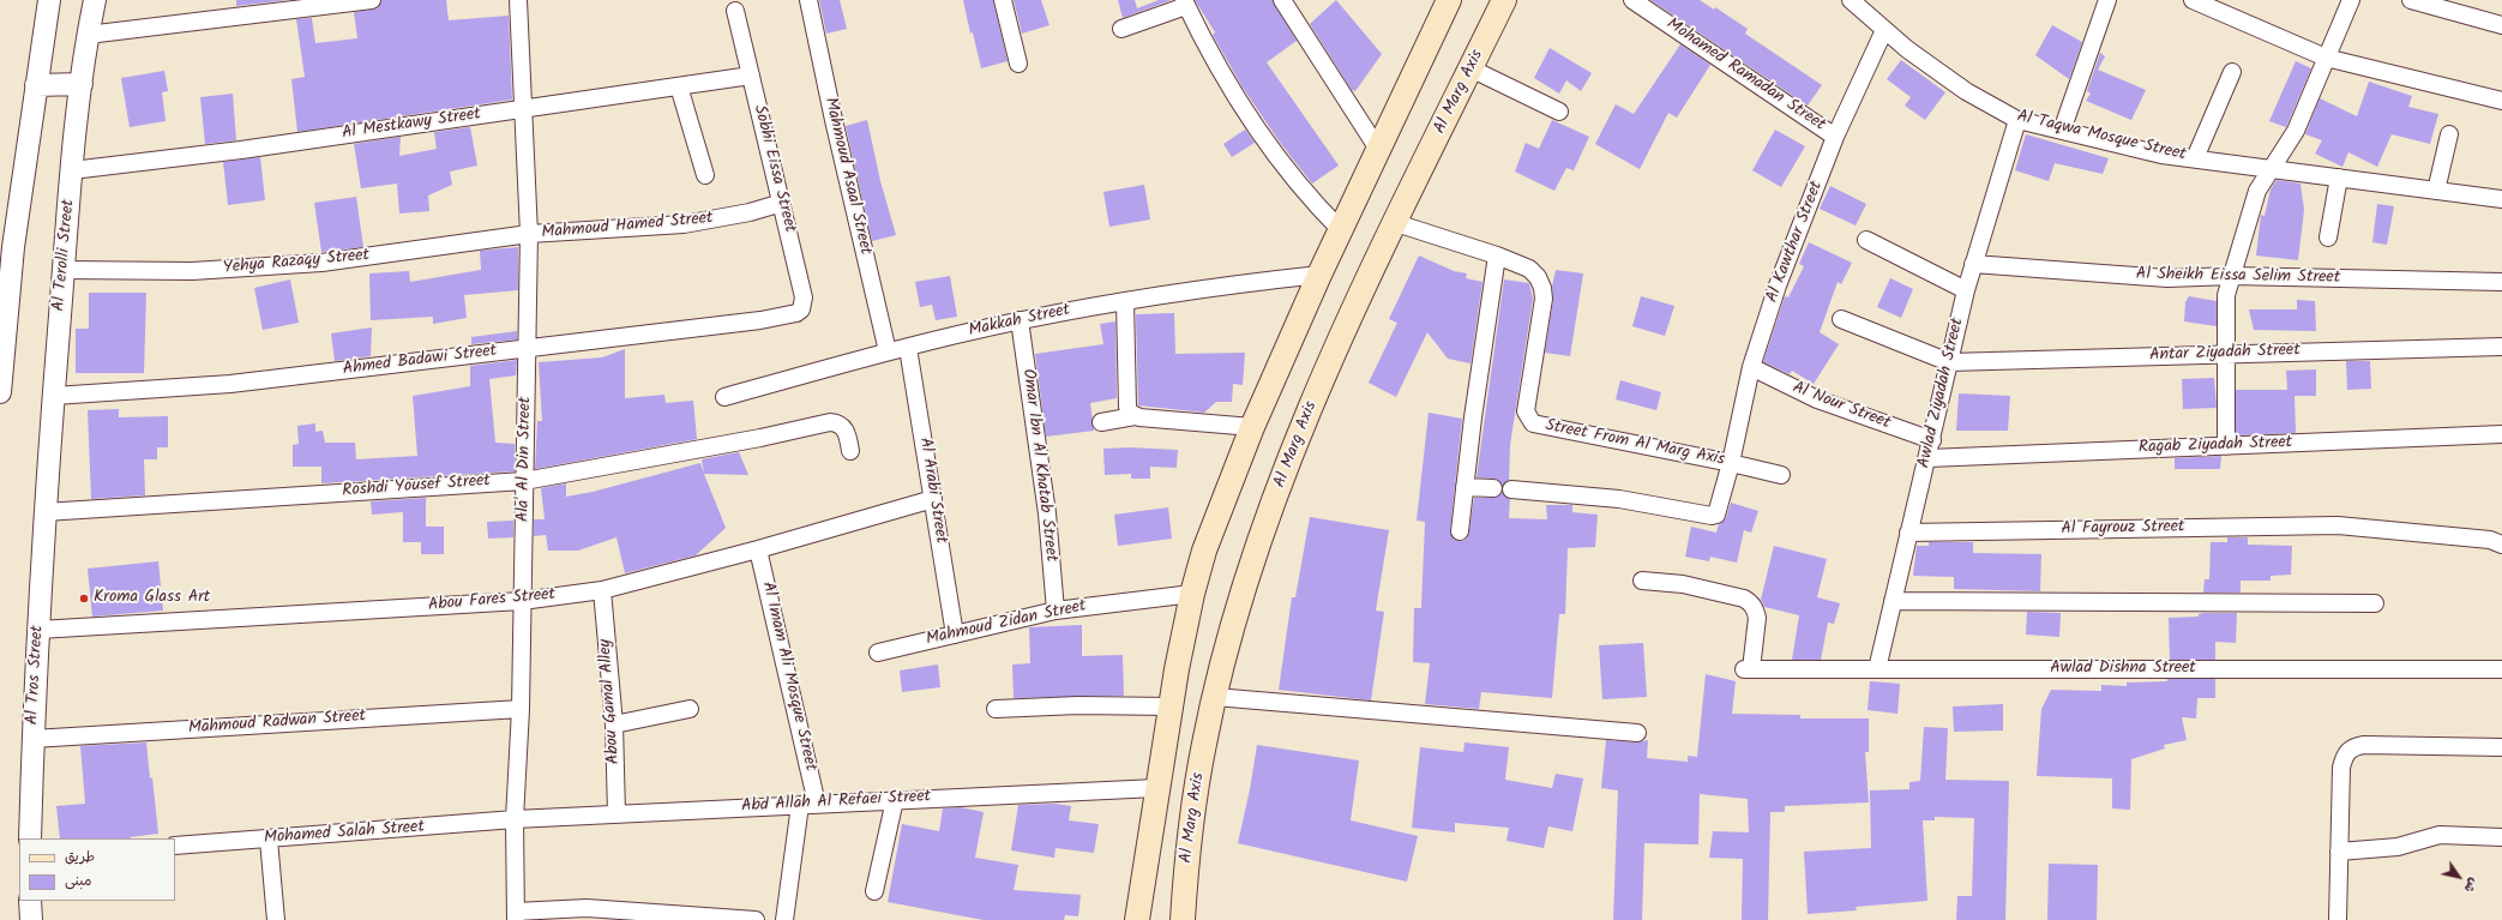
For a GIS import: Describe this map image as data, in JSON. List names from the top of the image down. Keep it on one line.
{"streets":{"main road":["Al Marg Axis"],"street":["Mohamed Ramadan Street","Al Mestkawy Street","Al Taqwa Mosque Street","Sobhi Eissa Street","Mahmoud Asaal Street","Mahmoud Hamed Street","Al Kawthar Street","Al Terolli Street","Yehya Razaqy Street","Al Sheikh Eissa Selim Street","Makkah Street","Antar Ziyadah Street","Ahmed Badawi Street","Awlad Ziyadah Street","Al Nour Street","Street From Al Marg Axis","Ragab Ziyadah Street","Ala' Al Din Street","Omar Ibn Al Khatab Street","Roshdi Yousef Street","Al Arabi Street","Al Fayrouz Street","Abou Fares Street","Mahmoud Zidan Street","Awlad Dishna Street","Al Tros Street","Al Imam Ali Mosque Street","Abou Gamal Alley","Mahmoud Radwan Street","Abd Allah Al Refaei Street","Mohamed Salah Street"]},"crossings":[["Mohamed Ramadan Street","Al Kawthar Street"],["Al Marg Axis","Street From Al Marg Axis"],["Al Mestkawy Street","Sobhi Eissa Street"],["Al Mestkawy Street","Al Terolli Street"],["Al Mestkawy Street","Ala' Al Din Street"],["Al Taqwa Mosque Street","Al Kawthar Street"],["Al Taqwa Mosque Street","Awlad Ziyadah Street"],["Sobhi Eissa Street","Mahmoud Hamed Street"],["Sobhi Eissa Street","Ahmed Badawi Street"],["Mahmoud Asaal Street","Makkah Street"],["Mahmoud Hamed Street","Yehya Razaqy Street"],["Mahmoud Hamed Street","Ala' Al Din Street"],["Al Kawthar Street","Al Nour Street"],["Al Kawthar Street","Street From Al Marg Axis"],["Al Terolli Street","Yehya Razaqy Street"],["Al Terolli Street","Ahmed Badawi Street"],["Al Terolli Street","Roshdi Yousef Street"],["Al Terolli Street","Al Tros Street"],["Yehya Razaqy Street","Ala' Al Din Street"],["Al Sheikh Eissa Selim Street","Awlad Ziyadah Street"],["Makkah Street","Omar Ibn Al Khatab Street"],["Makkah Street","Al Arabi Street"],["Antar Ziyadah Street","Awlad Ziyadah Street"],["Ahmed Badawi Street","Ala' Al Din Street"],["Awlad Ziyadah Street","Al Nour Street"],["Awlad Ziyadah Street","Ragab Ziyadah Street"],["Awlad Ziyadah Street","Al Fayrouz Street"],["Awlad Ziyadah Street","Awlad Dishna Street"],["Ala' Al Din Street","Roshdi Yousef Street"],["Ala' Al Din Street","Abou Fares Street"],["Ala' Al Din Street","Mahmoud Radwan Street"],["Ala' Al Din Street","Abd Allah Al Refaei Street"],["Ala' Al Din Street","Mohamed Salah Street"],["Omar Ibn Al Khatab Street","Mahmoud Zidan Street"],["Roshdi Yousef Street","Al Tros Street"],["Al Arabi Street","Abou Fares Street"],["Al Arabi Street","Mahmoud Zidan Street"],["Abou Fares Street","Al Tros Street"],["Abou Fares Street","Al Imam Ali Mosque Street"],["Abou Fares Street","Abou Gamal Alley"],["Al Tros Street","Mahmoud Radwan Street"],["Al Imam Ali Mosque Street","Abd Allah Al Refaei Street"],["Abou Gamal Alley","Abd Allah Al Refaei Street"],["Abd Allah Al Refaei Street","Mohamed Salah Street"]],"places":["Kroma Glass Art"],"legend":["طريق","مبنى"],"north":"bottom right"}
